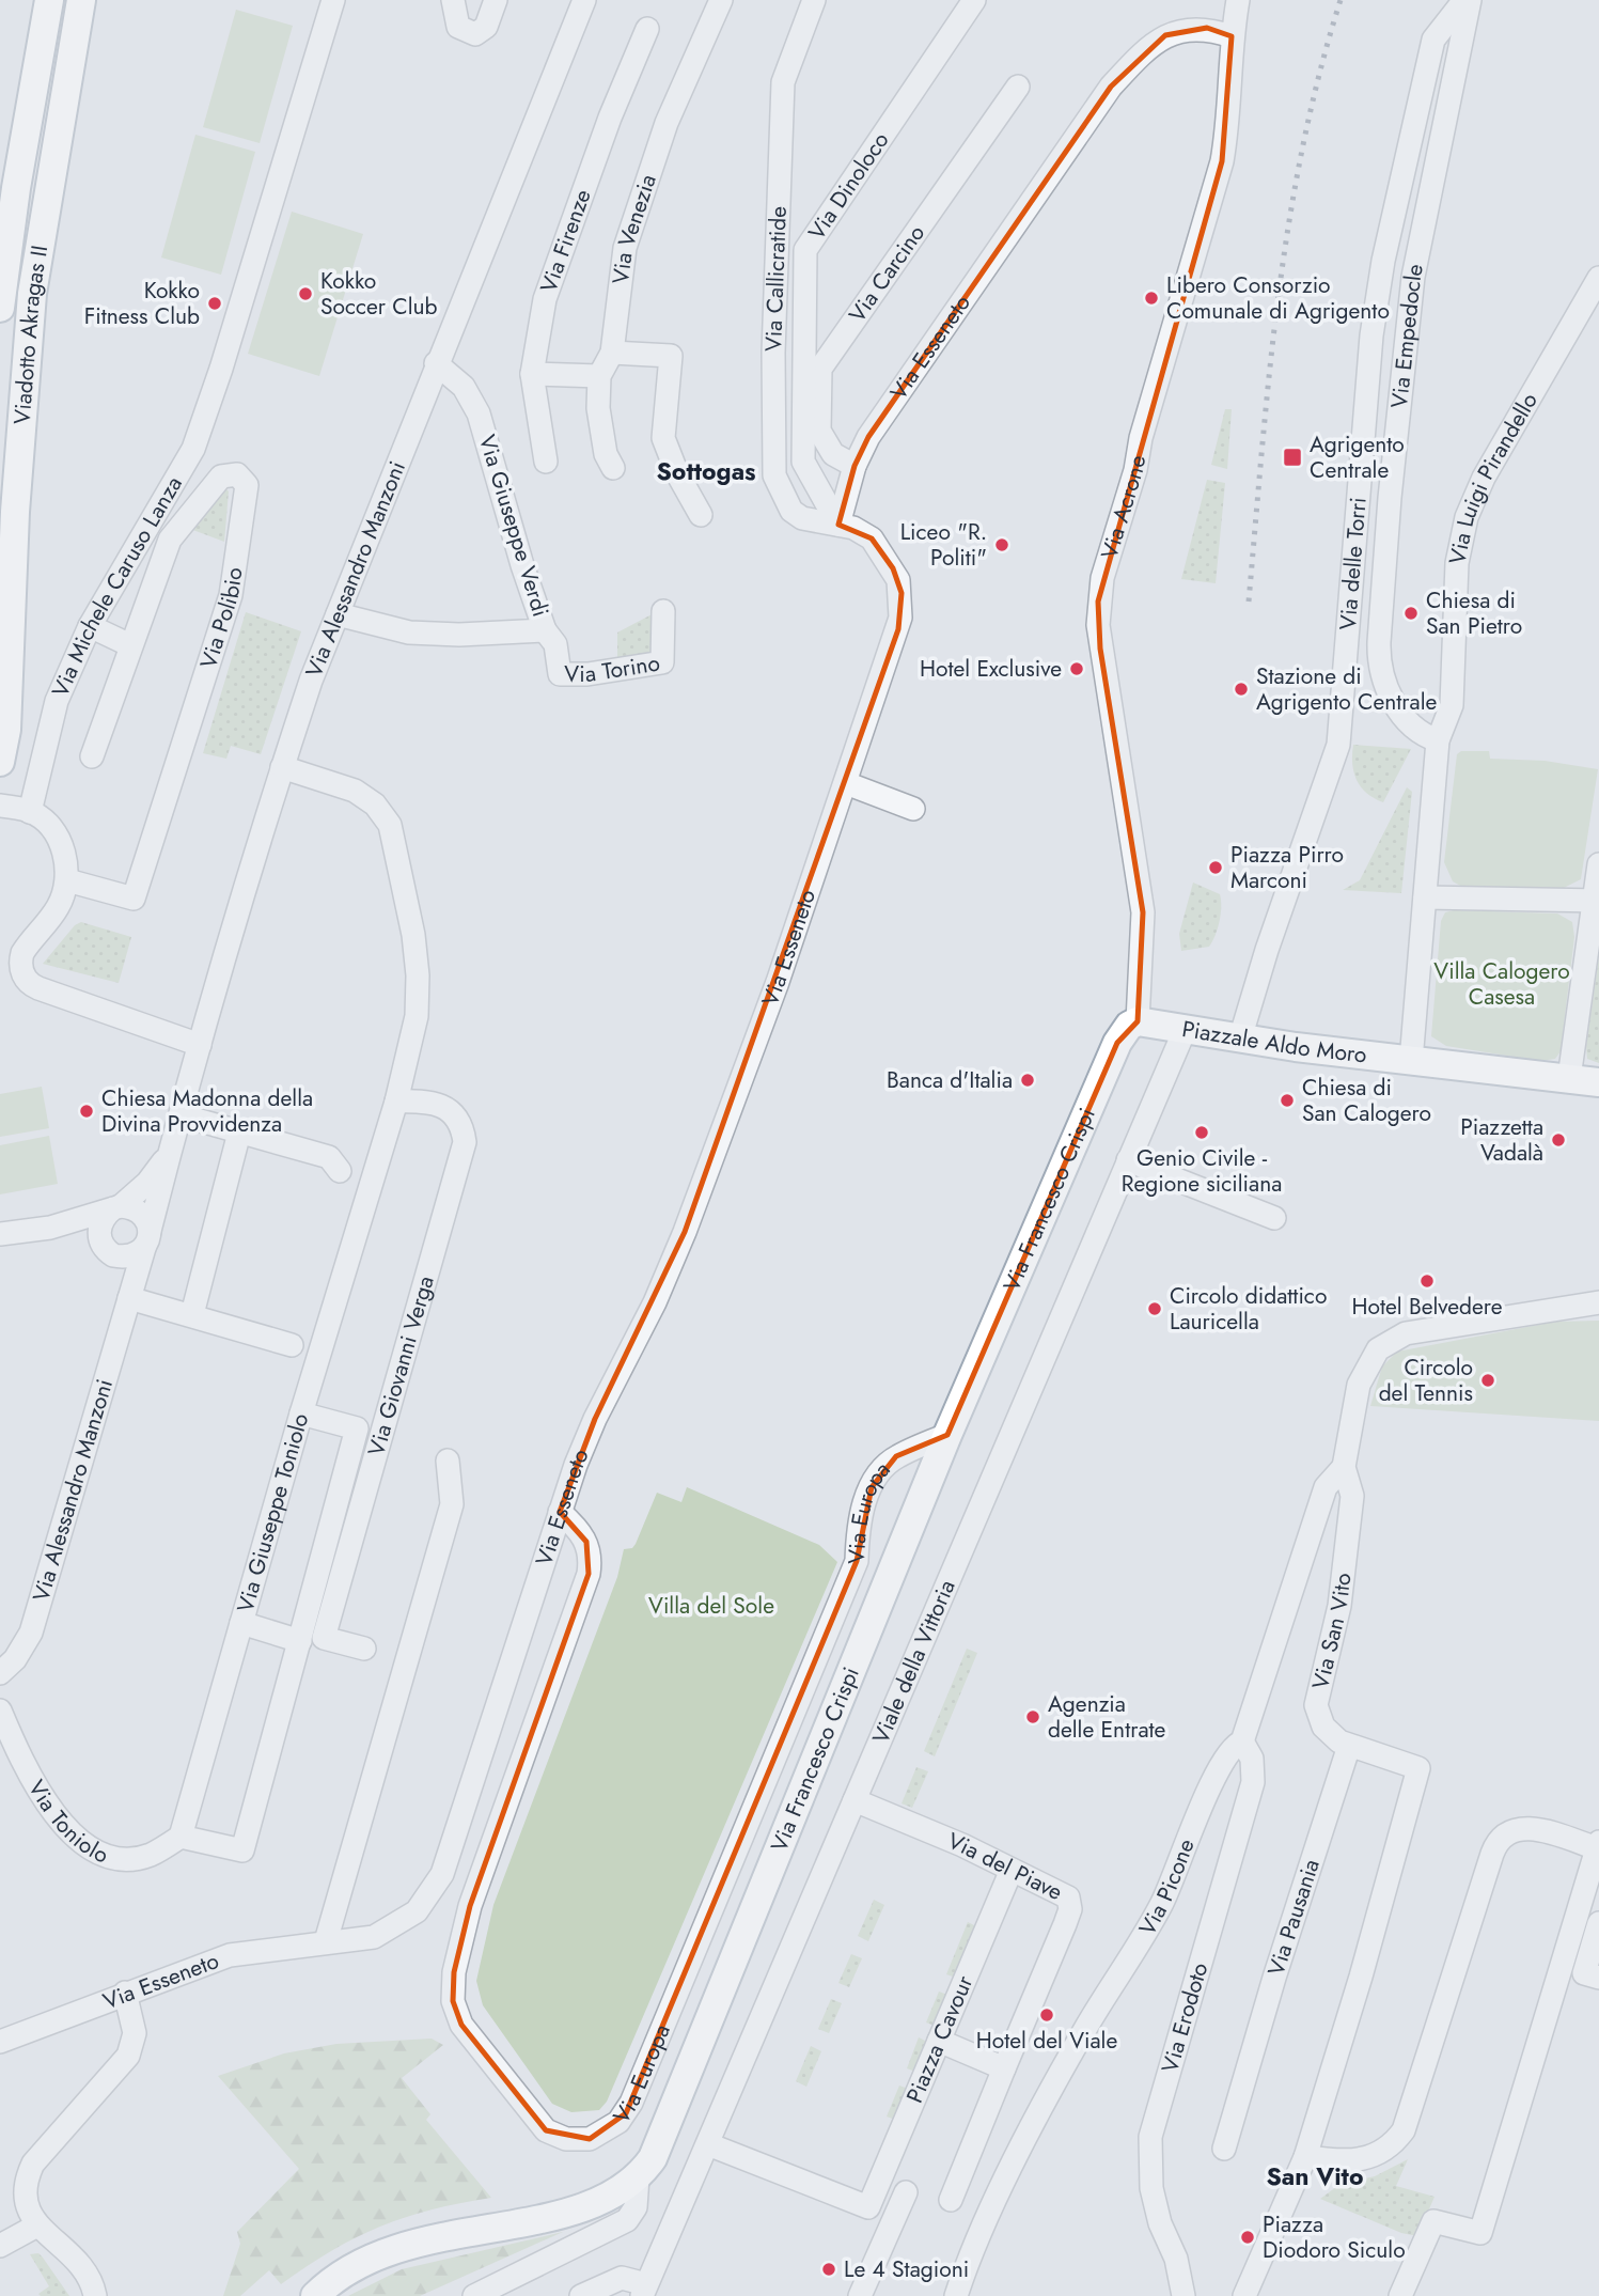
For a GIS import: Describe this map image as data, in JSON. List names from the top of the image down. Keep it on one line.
{"streets":{"main road":["Viadotto Akragas II","Piazzale Aldo Moro","Via Francesco Crispi"],"street":["Via Dinoloco","Via Venezia","Via Firenze","Via Carcino","Via Callicratide","Via Empedocle","Via Esseneto","Via Luigi Pirandello","Via Acrone","Via Giuseppe Verdi","Via delle Torri","Via Alessandro Manzoni","Via Michele Caruso Lanza","Via Polibio","Via Torino","Via Giovanni Verga","Via Giuseppe Toniolo","Via Europa","Via San Vito","Viale della Vittoria","Via Toniolo","Via del Piave","Via Picone","Via Pausania","Via Erodoto","Piazza Cavour"]},"crossings":[["Via Dinoloco","Via Callicratide"],["Via Dinoloco","Via Esseneto"],["Via Carcino","Via Esseneto"],["Via Callicratide","Via Esseneto"],["Via Empedocle","Via Luigi Pirandello"],["Via Empedocle","Via delle Torri"],["Via Esseneto","Via Acrone"],["Via Esseneto","Via Europa"],["Via Acrone","Piazzale Aldo Moro"],["Via Acrone","Via Francesco Crispi"],["Via Giuseppe Verdi","Via Alessandro Manzoni"],["Via Giuseppe Verdi","Via Torino"],["Via delle Torri","Piazzale Aldo Moro"],["Via Alessandro Manzoni","Via Giuseppe Toniolo"],["Piazzale Aldo Moro","Via Francesco Crispi"],["Piazzale Aldo Moro","Viale della Vittoria"],["Via Francesco Crispi","Via Europa"],["Via Giovanni Verga","Via Giuseppe Toniolo"],["Via Giuseppe Toniolo","Via Toniolo"],["Via San Vito","Via Picone"],["Via San Vito","Via Pausania"],["Viale della Vittoria","Via del Piave"],["Viale della Vittoria","Piazza Cavour"],["Via del Piave","Piazza Cavour"],["Via Picone","Via Erodoto"]],"districts":["Sottogas","San Vito"],"parks":["Villa Calogero Casesa","Villa del Sole"],"places":{"other":["Kokko Soccer Club","Libero Consorzio Comunale di Agrigento","Kokko Fitness Club","Liceo \"R. Politi\"","Chiesa di San Pietro","Hotel Exclusive","Stazione di Agrigento Centrale","Piazza Pirro Marconi","Banca d'Italia","Chiesa di San Calogero","Chiesa Madonna della Divina Provvidenza","Genio Civile - Regione siciliana","Piazzetta Vadalà","Hotel Belvedere","Circolo didattico Lauricella","Circolo del Tennis","Agenzia delle Entrate","Hotel del Viale","Piazza Diodoro Siculo","Le 4 Stagioni"],"transit":["Agrigento Centrale"]}}
